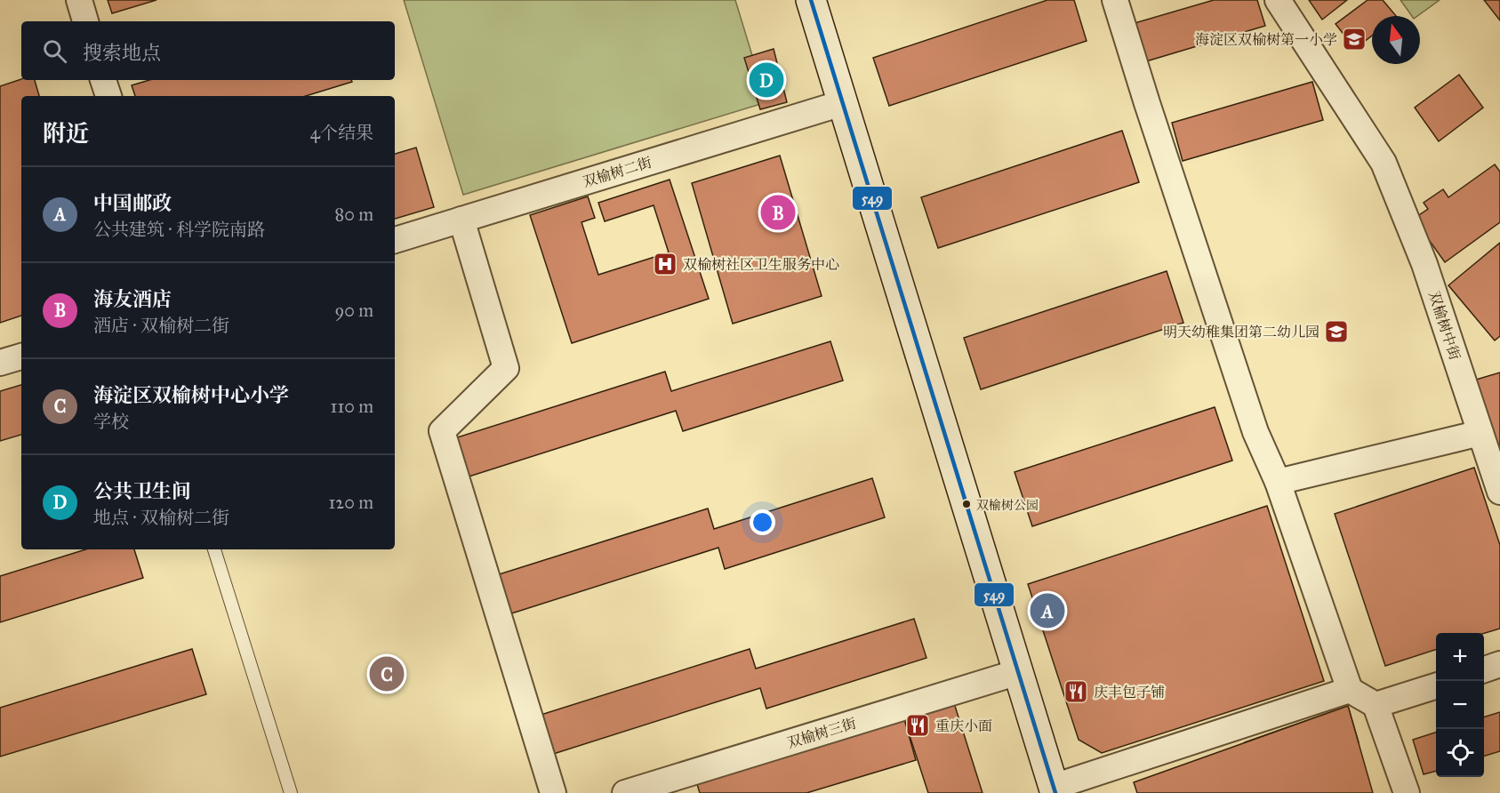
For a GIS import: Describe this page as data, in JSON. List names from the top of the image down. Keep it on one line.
{"streets":{"street":["双榆树二街","双榆树中街","双榆树三街"]},"places":{"school or university":["海淀区双榆树第一小学","明天幼稚集团第二幼儿园"],"hospital":["双榆树社区卫生服务中心"],"other":["双榆树公园"],"restaurant":["庆丰包子铺","重庆小面"]},"lines":["transit line 549"],"north":"top","page":{"search":"搜索地点","pins":["D","B","A","C"],"heading":["附近","4个结果"],"list":[{"mark":"A","name":"中国邮政","note":"公共建筑 · 科学院南路","value":"80 m"},{"mark":"B","name":"海友酒店","note":"酒店 · 双榆树二街","value":"90 m"},{"mark":"C","name":"海淀区双榆树中心小学","note":"学校","value":"110 m"},{"mark":"D","name":"公共卫生间","note":"地点 · 双榆树二街","value":"120 m"}],"map_buttons":["+","−"]}}
